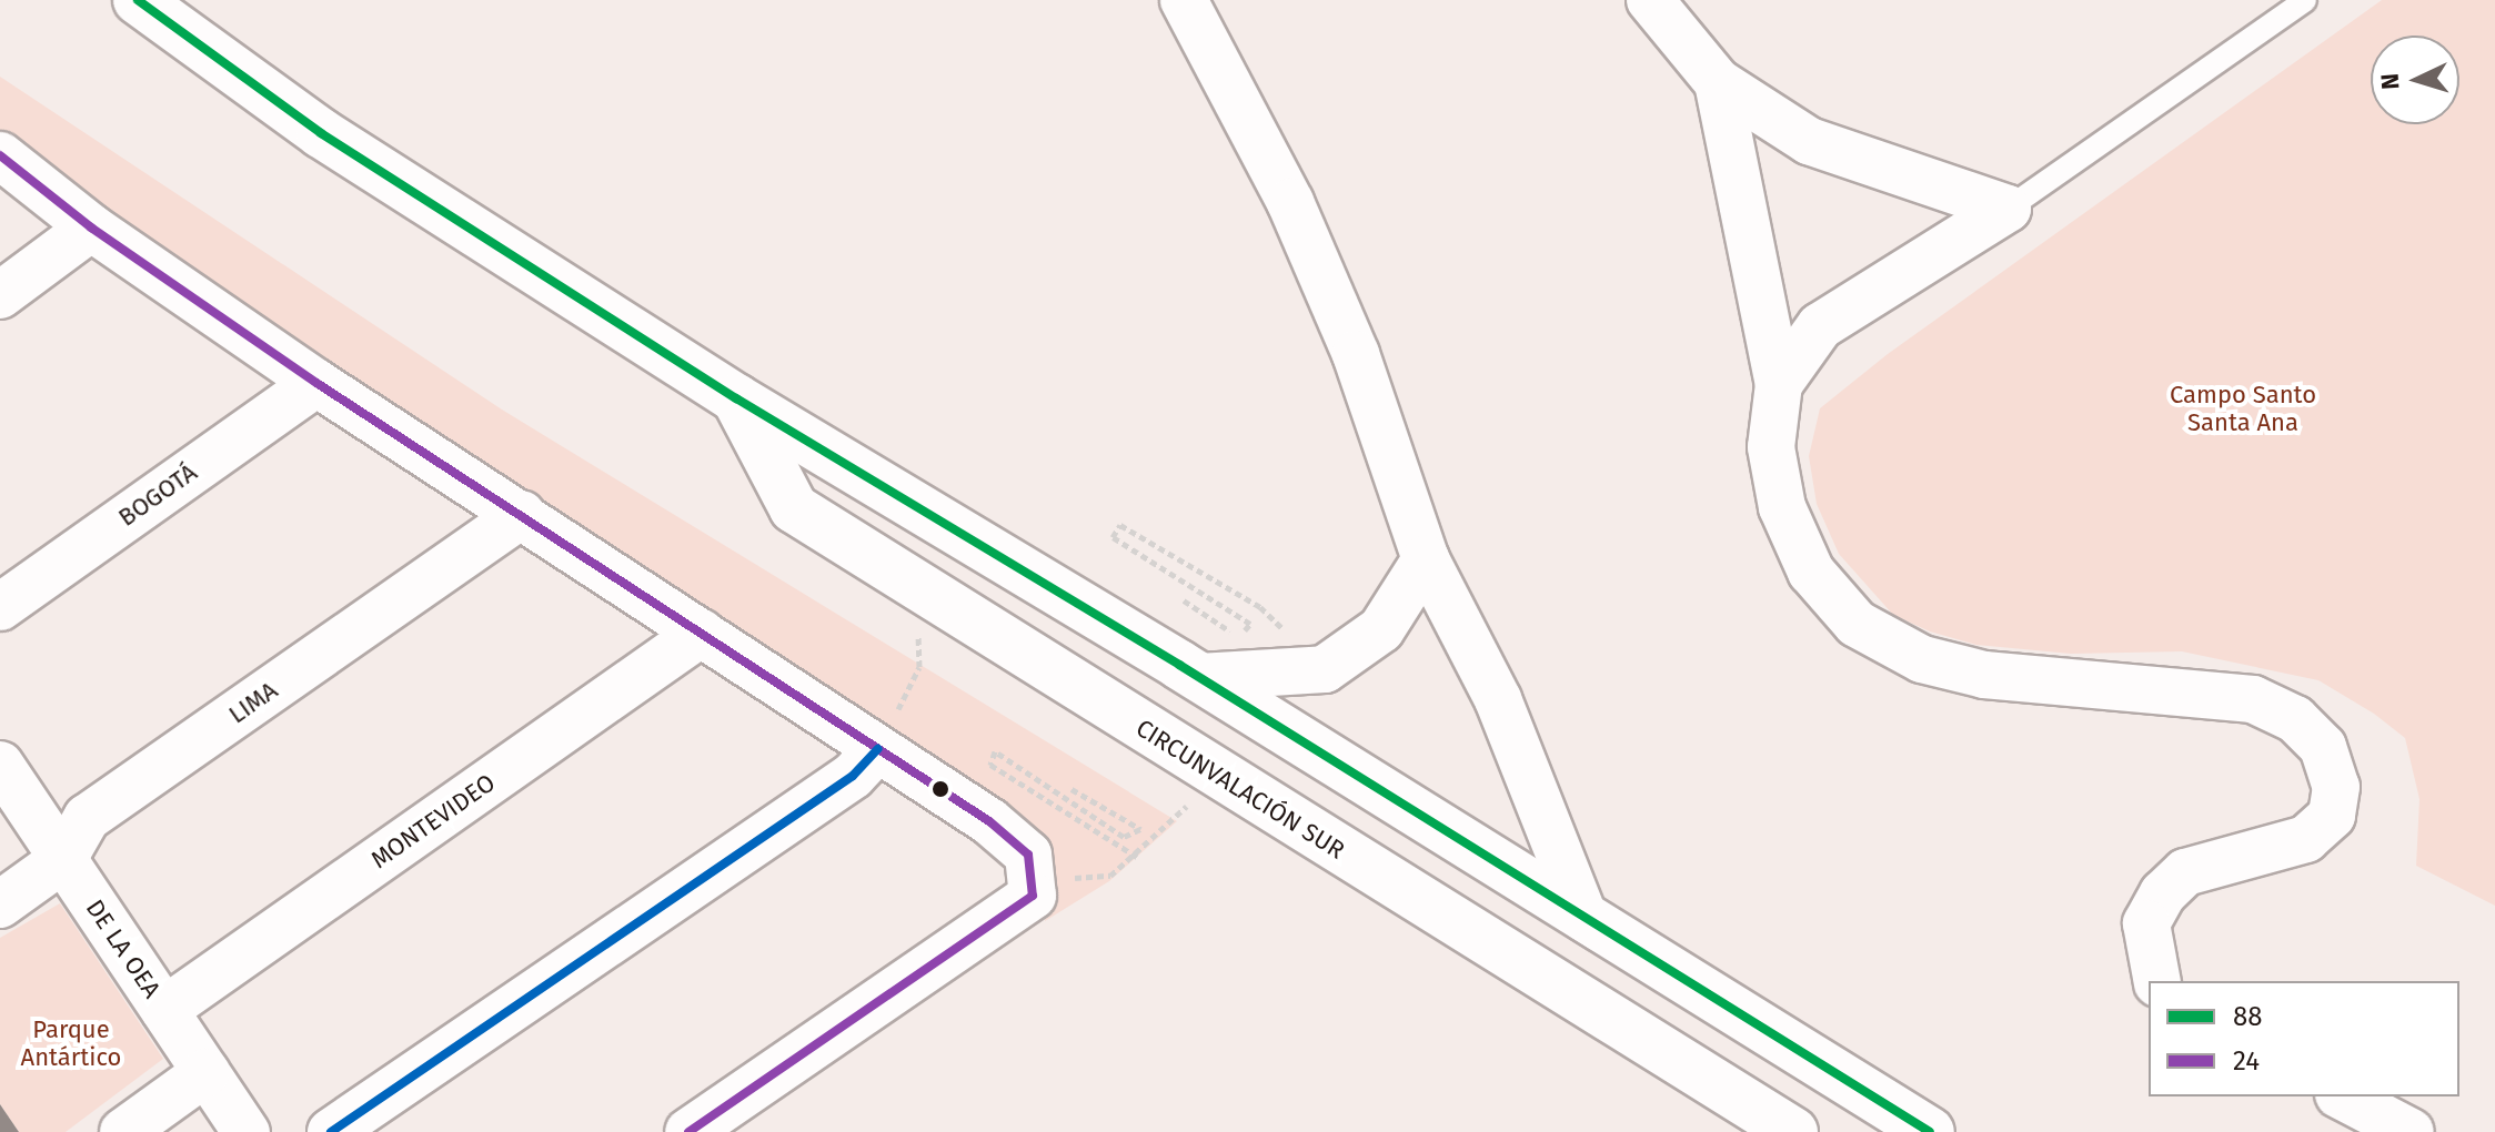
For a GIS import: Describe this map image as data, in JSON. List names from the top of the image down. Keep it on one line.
{"streets":{"highway":["CIRCUNVALACIÓN SUR"],"street":["BOGOTÁ","LIMA","MONTEVIDEO","DE LA OEA"]},"crossings":[["LIMA","DE LA OEA"],["MONTEVIDEO","DE LA OEA"]],"parks":["Campo Santo Santa Ana","Parque Antártico"],"lines":["transit line 88","transit line 24"],"legend":["88","24"],"north":"left"}
